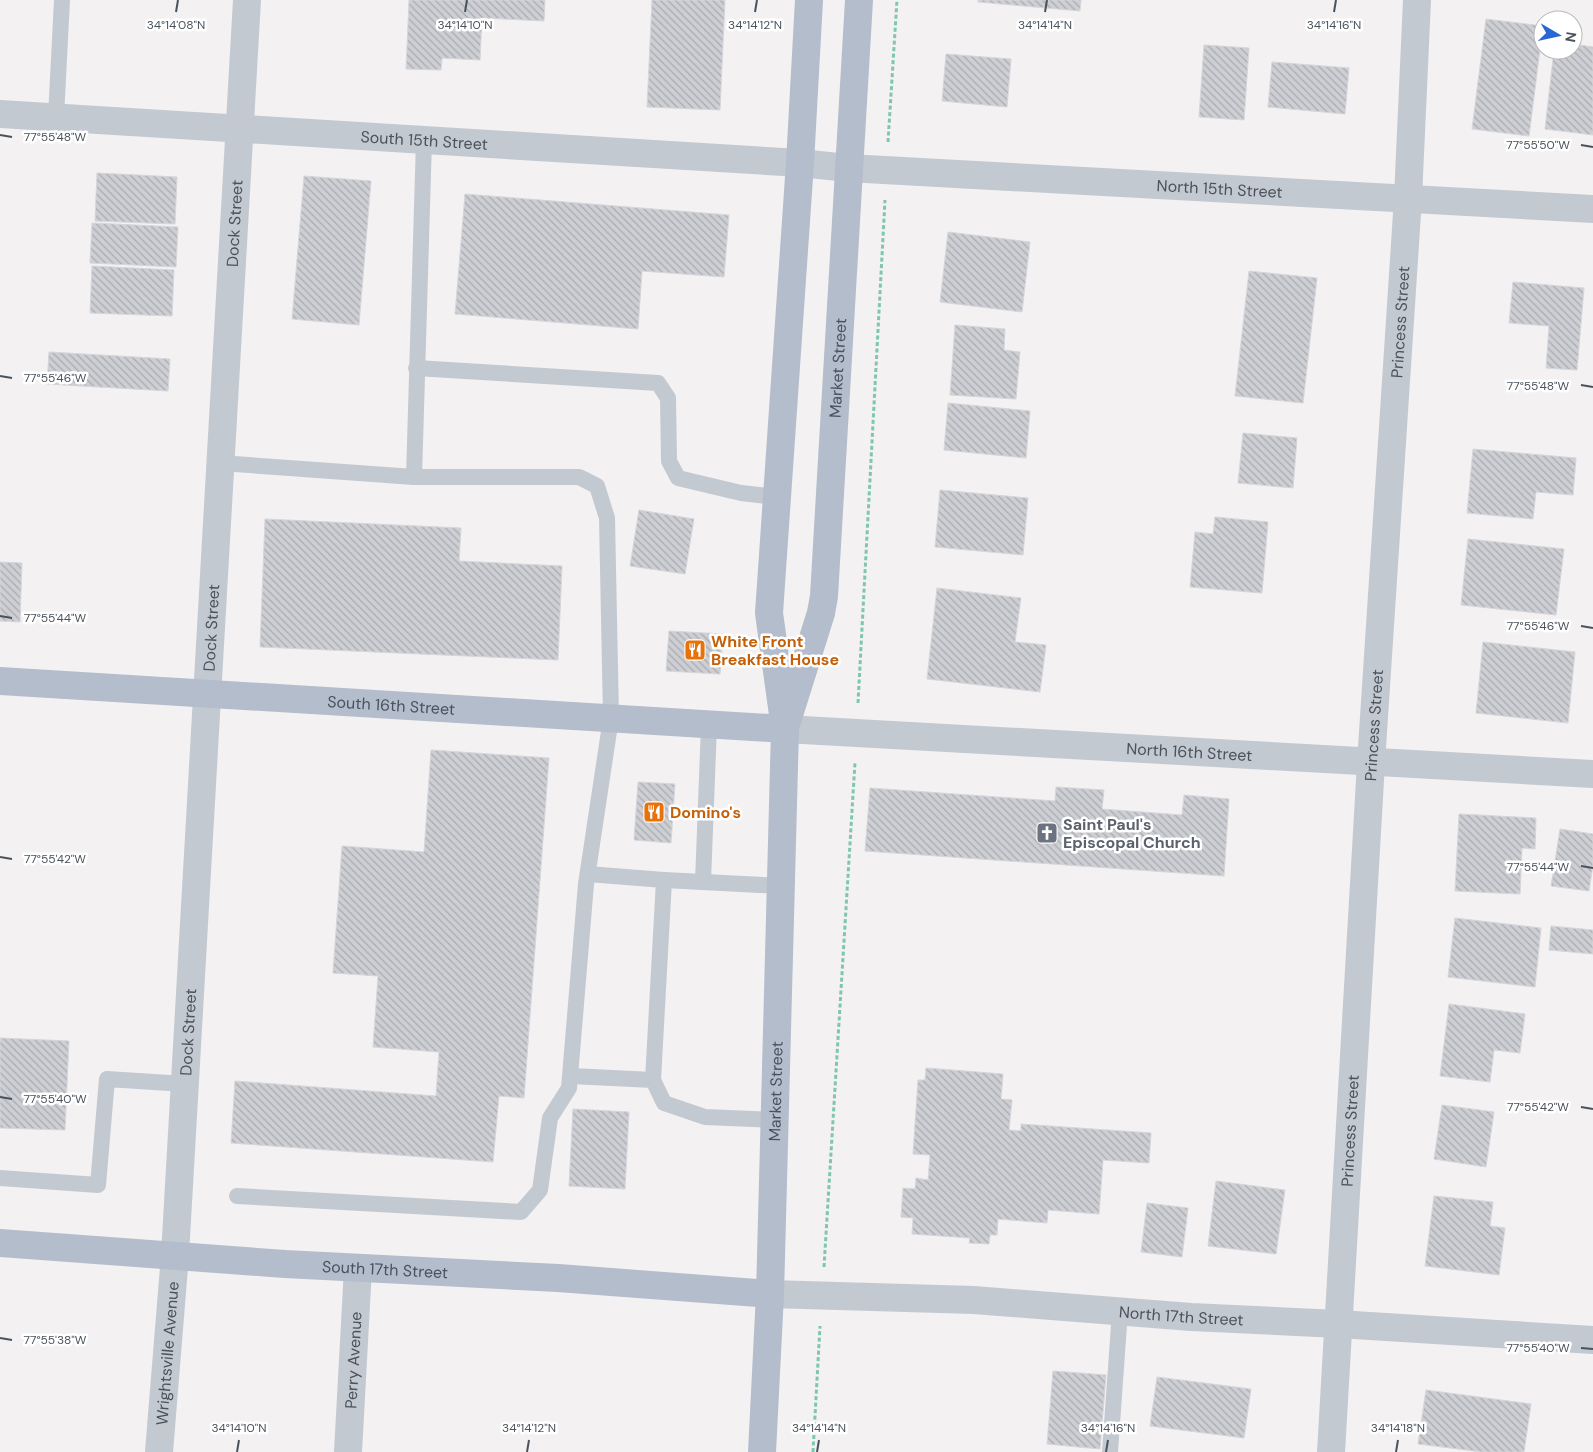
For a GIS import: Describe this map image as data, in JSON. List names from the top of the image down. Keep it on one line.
{"streets":{"main road":["Market Street","South 16th Street","South 17th Street"],"street":["South 15th Street","North 15th Street","Dock Street","Princess Street","North 16th Street","North 17th Street","Wrightsville Avenue","Perry Avenue"]},"crossings":[["South 15th Street","North 15th Street"],["South 15th Street","Dock Street"],["South 15th Street","Market Street"],["North 15th Street","Princess Street"],["North 15th Street","Market Street"],["Dock Street","South 16th Street"],["Dock Street","South 17th Street"],["Dock Street","Wrightsville Avenue"],["Princess Street","North 16th Street"],["Princess Street","North 17th Street"],["Market Street","South 16th Street"],["Market Street","North 16th Street"],["Market Street","South 17th Street"],["Market Street","North 17th Street"],["South 16th Street","North 16th Street"],["South 17th Street","North 17th Street"],["South 17th Street","Wrightsville Avenue"],["South 17th Street","Perry Avenue"]],"places":{"restaurant":["White Front Breakfast House","Domino's"],"church":["Saint Paul's Episcopal Church"]},"north":"right","coordinates":["34°14'10\"N","34°14'12\"N","34°14'14\"N","34°14'16\"N","34°14'08\"N","77°55'48\"W","77°55'50\"W","77°55'46\"W","77°55'44\"W","77°55'42\"W","77°55'40\"W","77°55'38\"W","34°14'18\"N"]}
